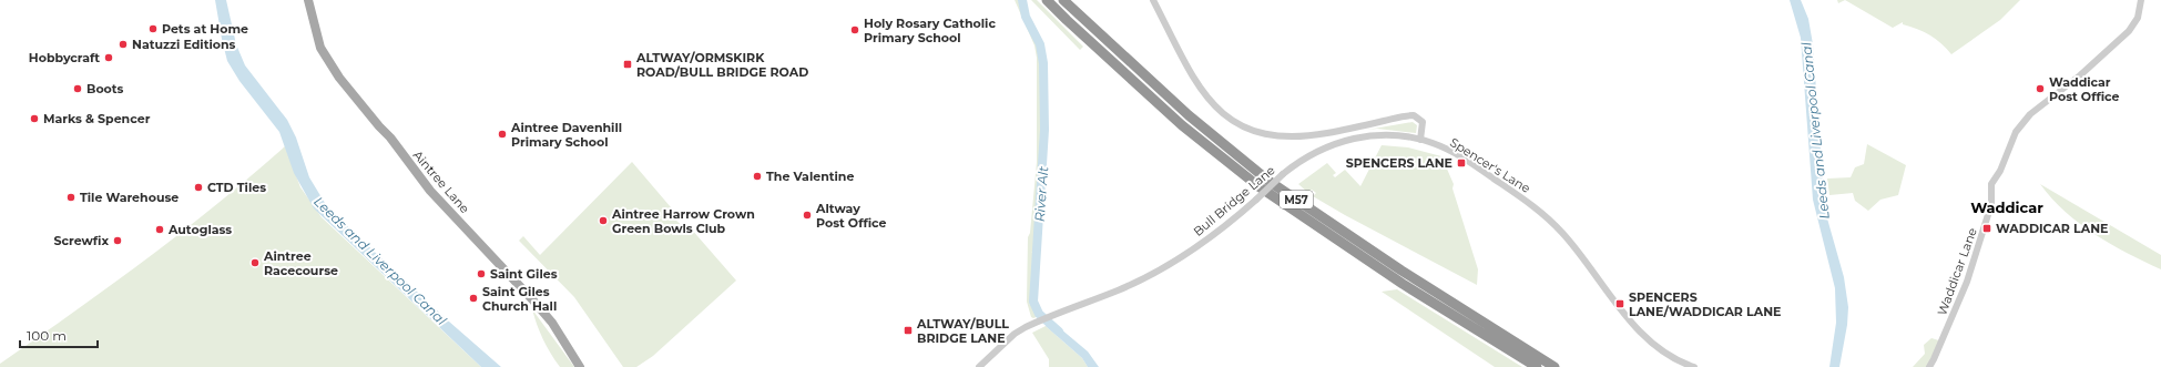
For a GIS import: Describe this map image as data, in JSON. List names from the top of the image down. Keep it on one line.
{"streets":{"highway":["M57"],"main road":["Aintree Lane"],"street":["Spencer's Lane","Bull Bridge Lane","Waddicar Lane"]},"crossings":[["Spencer's Lane","Bull Bridge Lane"]],"districts":["Waddicar"],"water":["Leeds and Liverpool Canal","River Alt"],"places":{"other":["Pets at Home","Holy Rosary Catholic Primary School","Natuzzi Editions","Hobbycraft","Boots","Waddicar Post Office","Marks & Spencer","Aintree Davenhill Primary School","The Valentine","CTD Tiles","Tile Warehouse","Altway Post Office","Aintree Harrow Crown Green Bowls Club","Autoglass","Screwfix","Aintree Racecourse","Saint Giles","Saint Giles Church Hall"],"transit":["ALTWAY/ORMSKIRK ROAD/BULL BRIDGE ROAD","SPENCERS LANE","WADDICAR LANE","SPENCERS LANE/WADDICAR LANE","ALTWAY/BULL BRIDGE LANE"]},"scale_bar":"100 m"}
